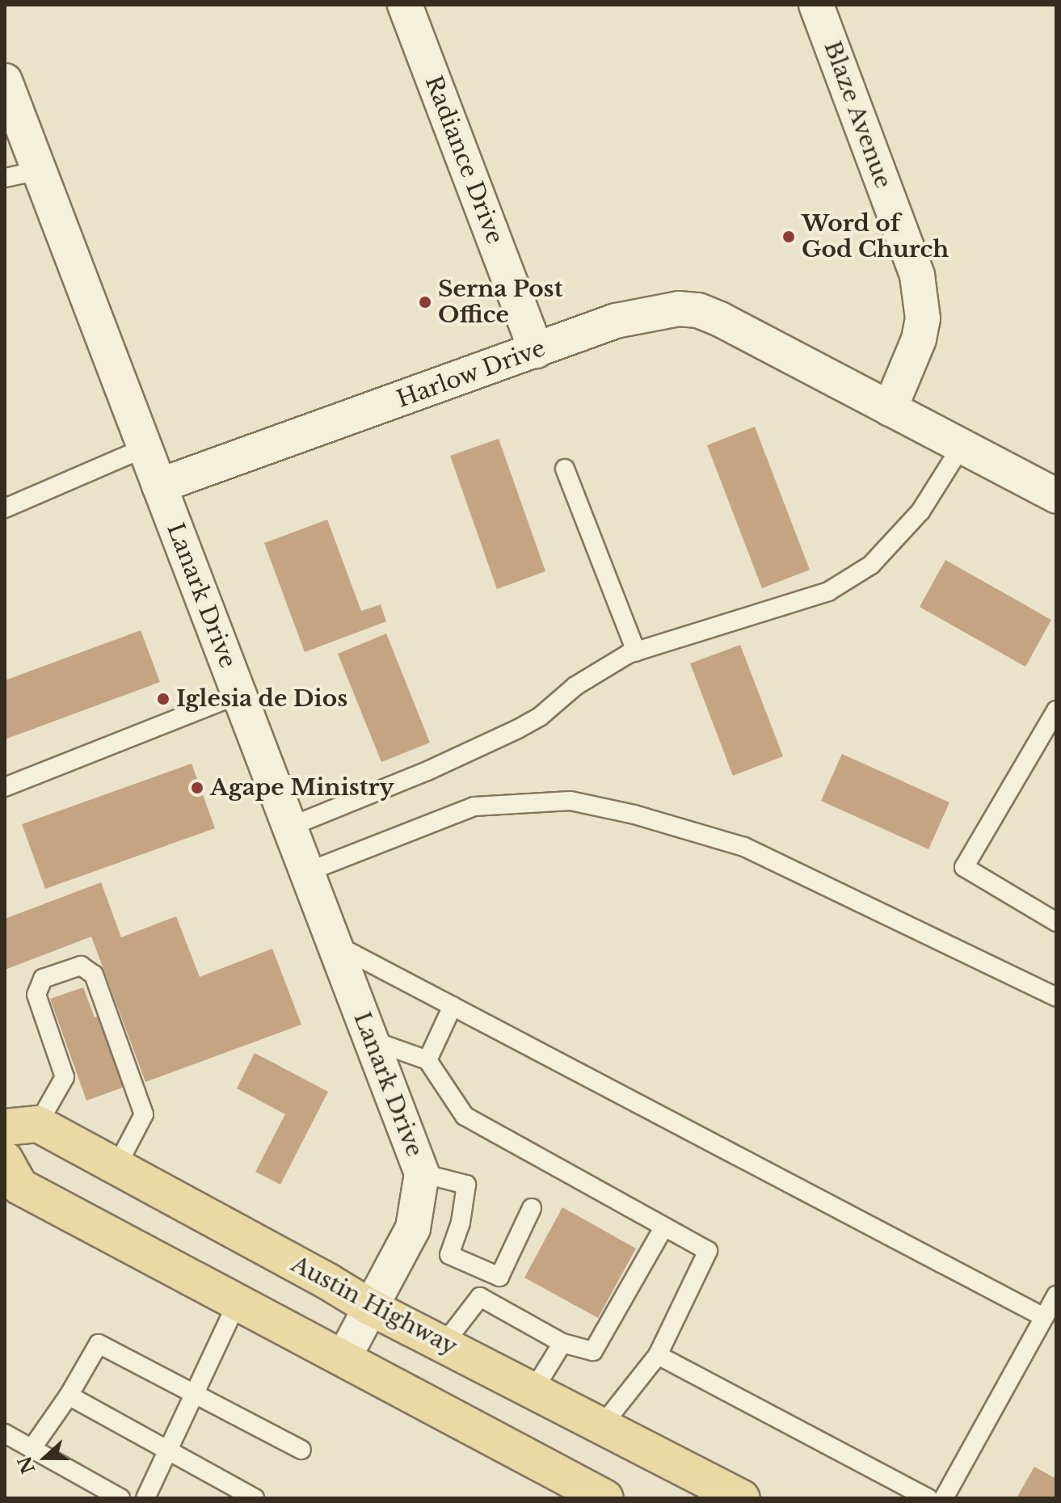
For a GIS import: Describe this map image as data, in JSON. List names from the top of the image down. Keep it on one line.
{"streets":{"main road":["Austin Highway"],"street":["Blaze Avenue","Radiance Drive","Harlow Drive","Lanark Drive"]},"crossings":[["Blaze Avenue","Harlow Drive"],["Radiance Drive","Harlow Drive"],["Harlow Drive","Lanark Drive"],["Lanark Drive","Austin Highway"]],"places":["Word of God Church","Serna Post Office","Iglesia de Dios","Agape Ministry"],"north":"left"}
